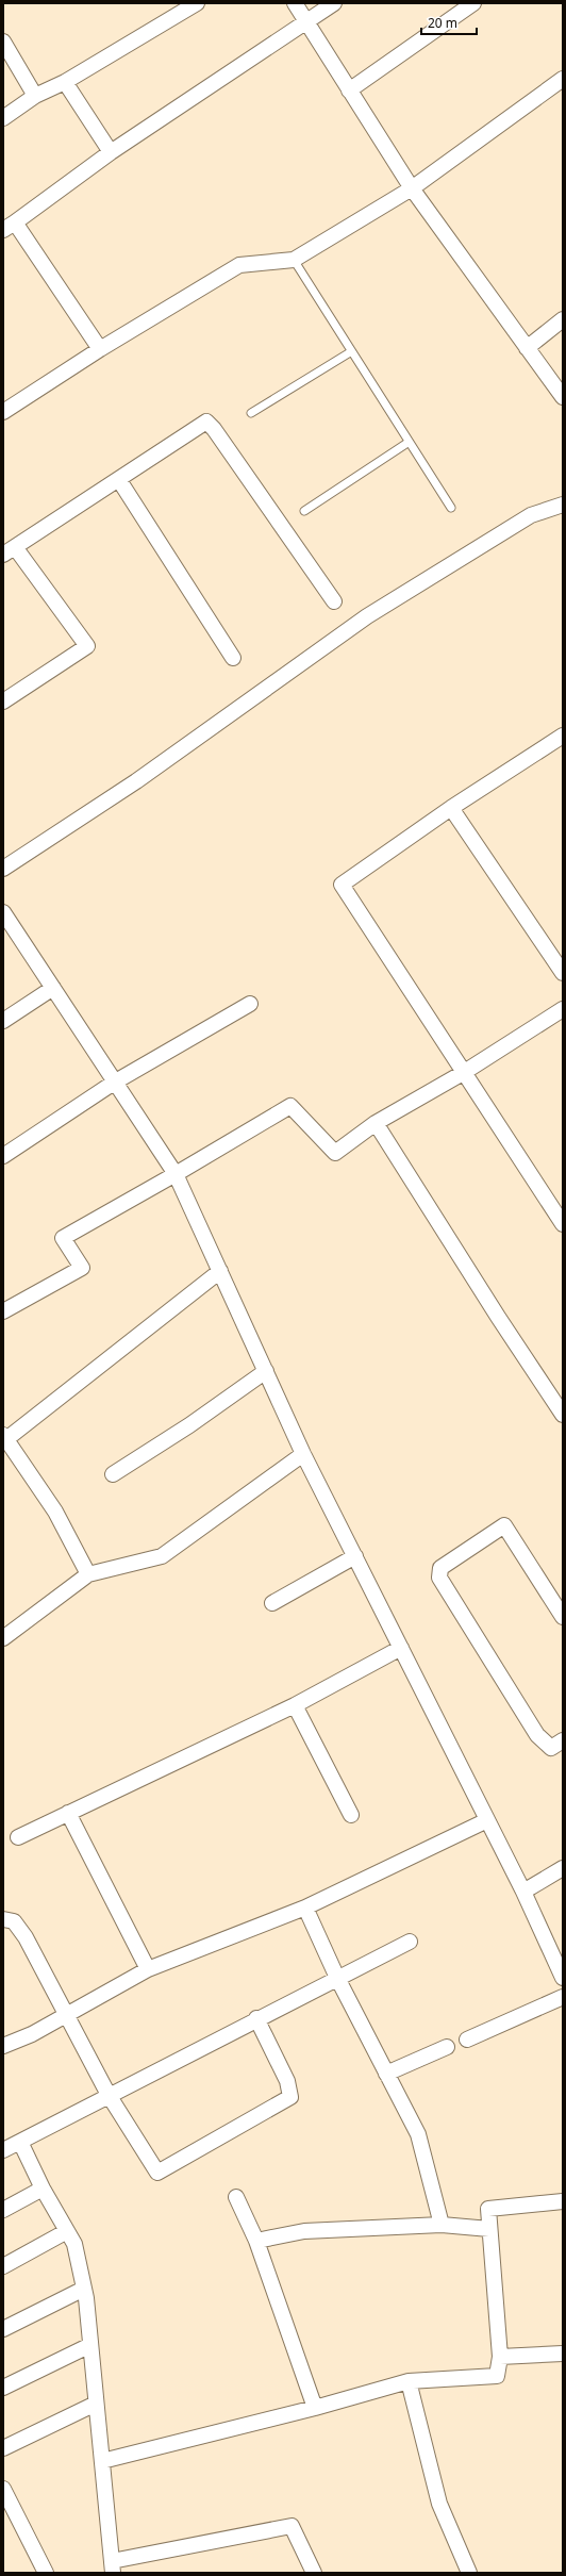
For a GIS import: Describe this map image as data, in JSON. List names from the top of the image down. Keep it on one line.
{"scale_bar":"20 m"}
